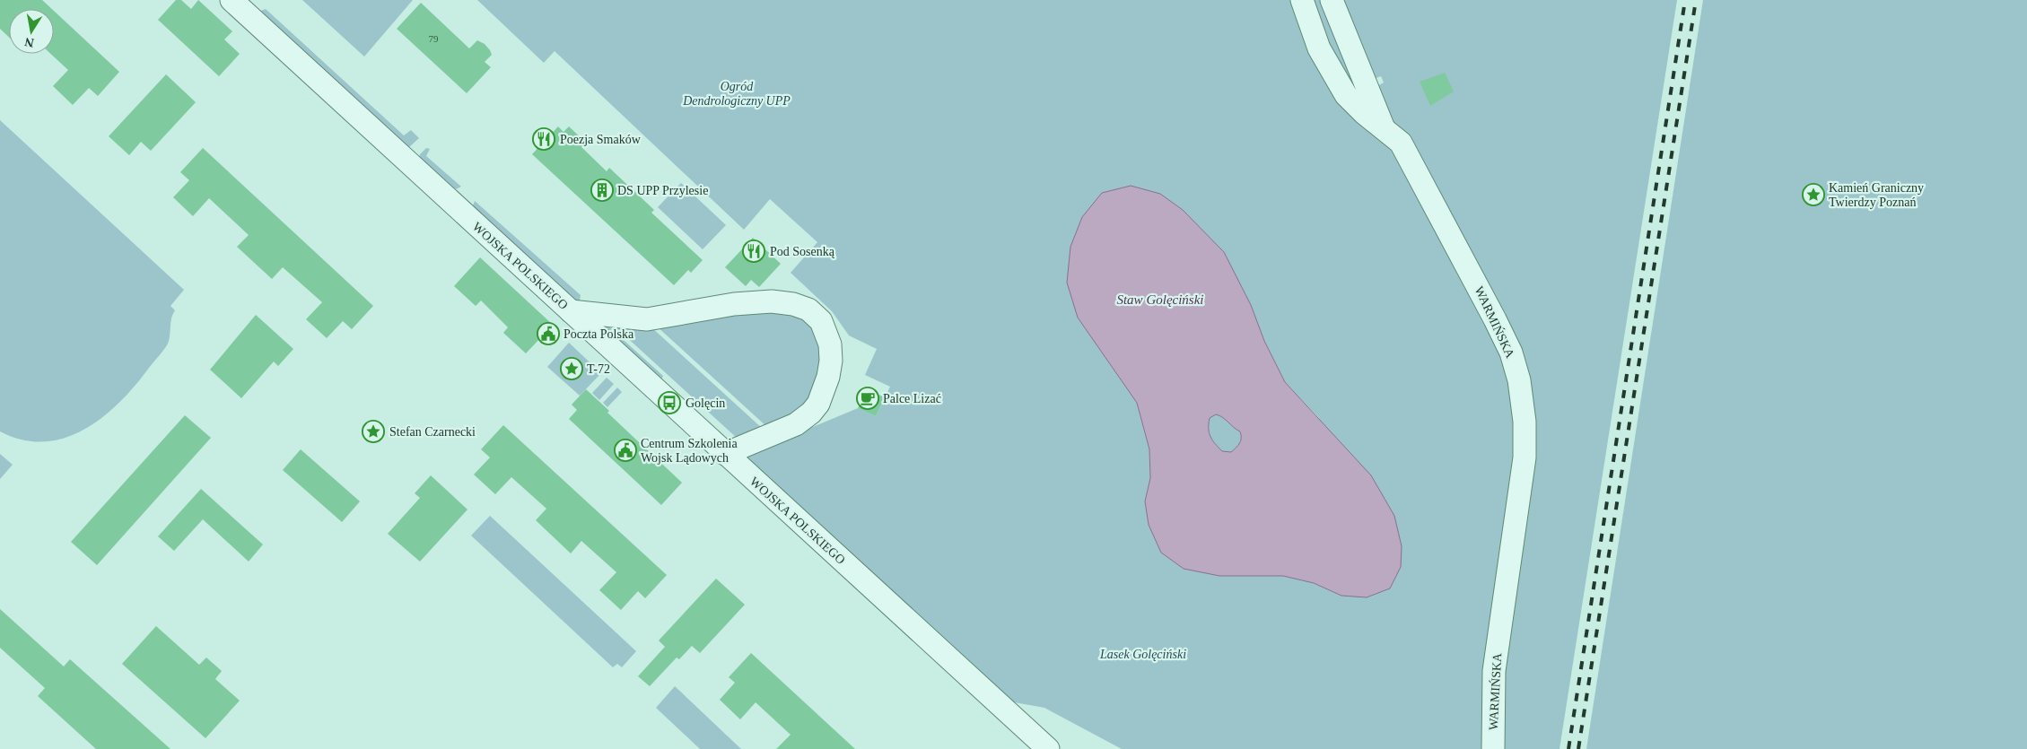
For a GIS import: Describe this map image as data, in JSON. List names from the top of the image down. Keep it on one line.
{"streets":{"street":["WOJSKA POLSKIEGO","WARMIŃSKA"]},"water":["Staw Golęciński"],"parks":["Ogród Dendrologiczny UPP","Lasek Golęciński"],"places":{"restaurant":["Poezja Smaków","Pod Sosenką"],"building":["DS UPP Przylesie"],"place":["Kamień Graniczny Twierdzy Poznań","T-72","Stefan Czarnecki"],"public building":["Poczta Polska","Centrum Szkolenia Wojsk Lądowych"],"cafe":["Palce Lizać"],"bus stop":["Golęcin"]},"house_numbers":["79"],"north":"bottom"}
